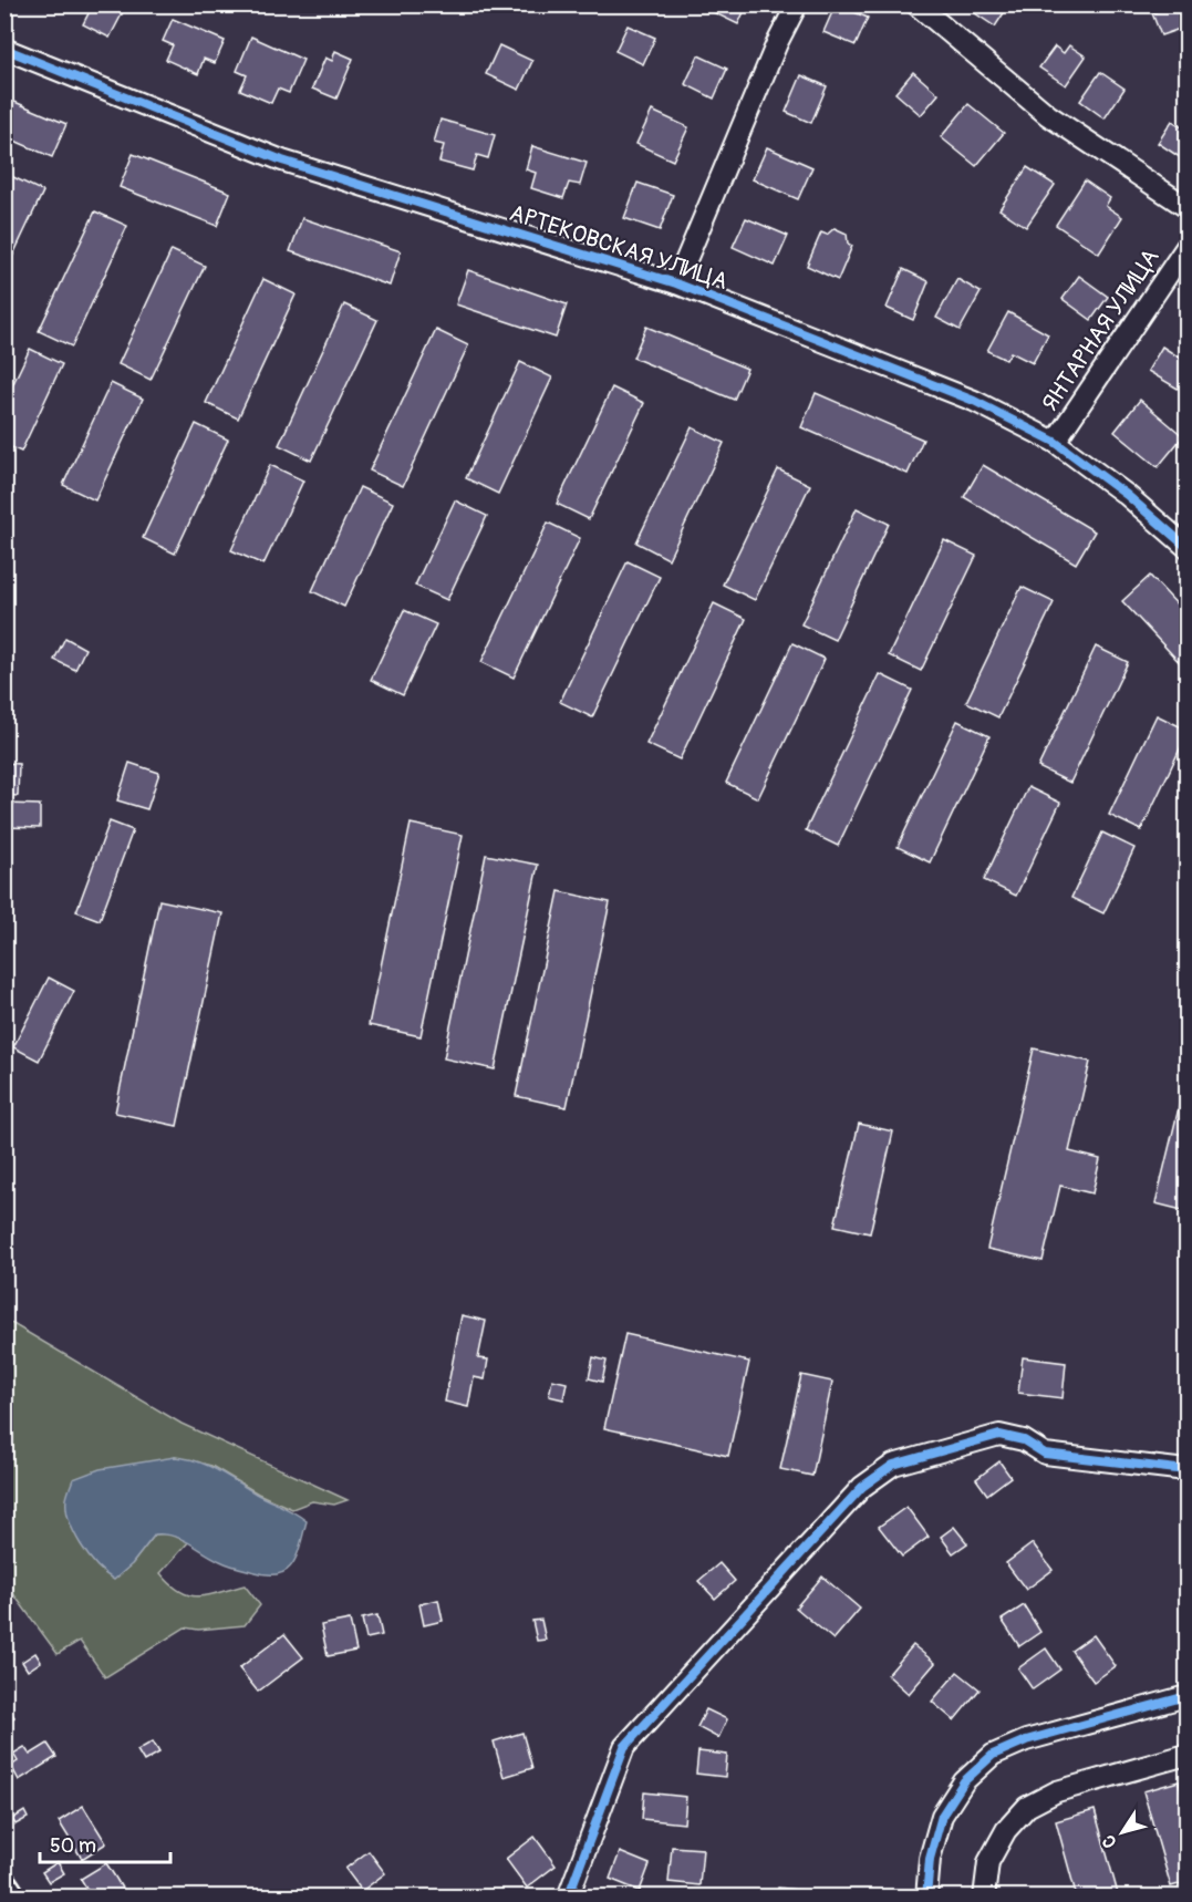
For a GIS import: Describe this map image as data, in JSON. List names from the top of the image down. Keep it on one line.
{"streets":{"street":["АРТЕКОВСКАЯ УЛИЦА","ЯНТАРНАЯ УЛИЦА"]},"crossings":[["АРТЕКОВСКАЯ УЛИЦА","ЯНТАРНАЯ УЛИЦА"]],"scale_bar":"50 m","north":"bottom left"}
